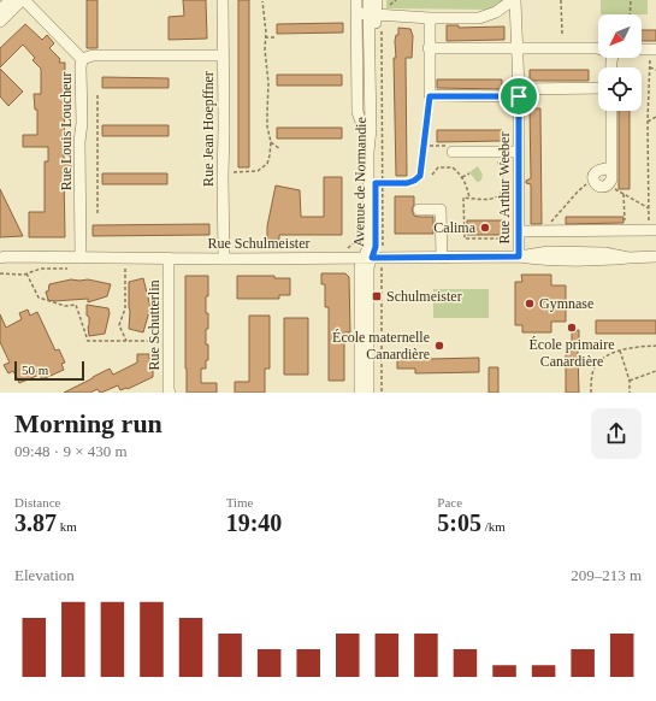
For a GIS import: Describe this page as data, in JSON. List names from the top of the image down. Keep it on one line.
{"streets":{"street":["Rue Jean Hoepffner","Rue Louis Loucheur","Avenue de Normandie","Rue Arthur Weeber","Rue Schulmeister","Rue Schutterlin"]},"crossings":[["Rue Jean Hoepffner","Rue Schulmeister"],["Rue Louis Loucheur","Rue Schulmeister"],["Avenue de Normandie","Rue Schulmeister"],["Rue Arthur Weeber","Rue Schulmeister"],["Rue Schulmeister","Rue Schutterlin"]],"places":{"other":["Calima","Gymnase","École primaire Canardière","École maternelle Canardière"],"transit":["Schulmeister"]},"scale_bar":"50 m","north":"bottom left","page":{"scale":"50 m","heading":["Morning run","09:48 · 9 × 430 m"],"stats":[["Distance","3.87 km"],["Time","19:40"],["Pace","5:05 /km"]],"chart":["Elevation","209–213 m"]}}
